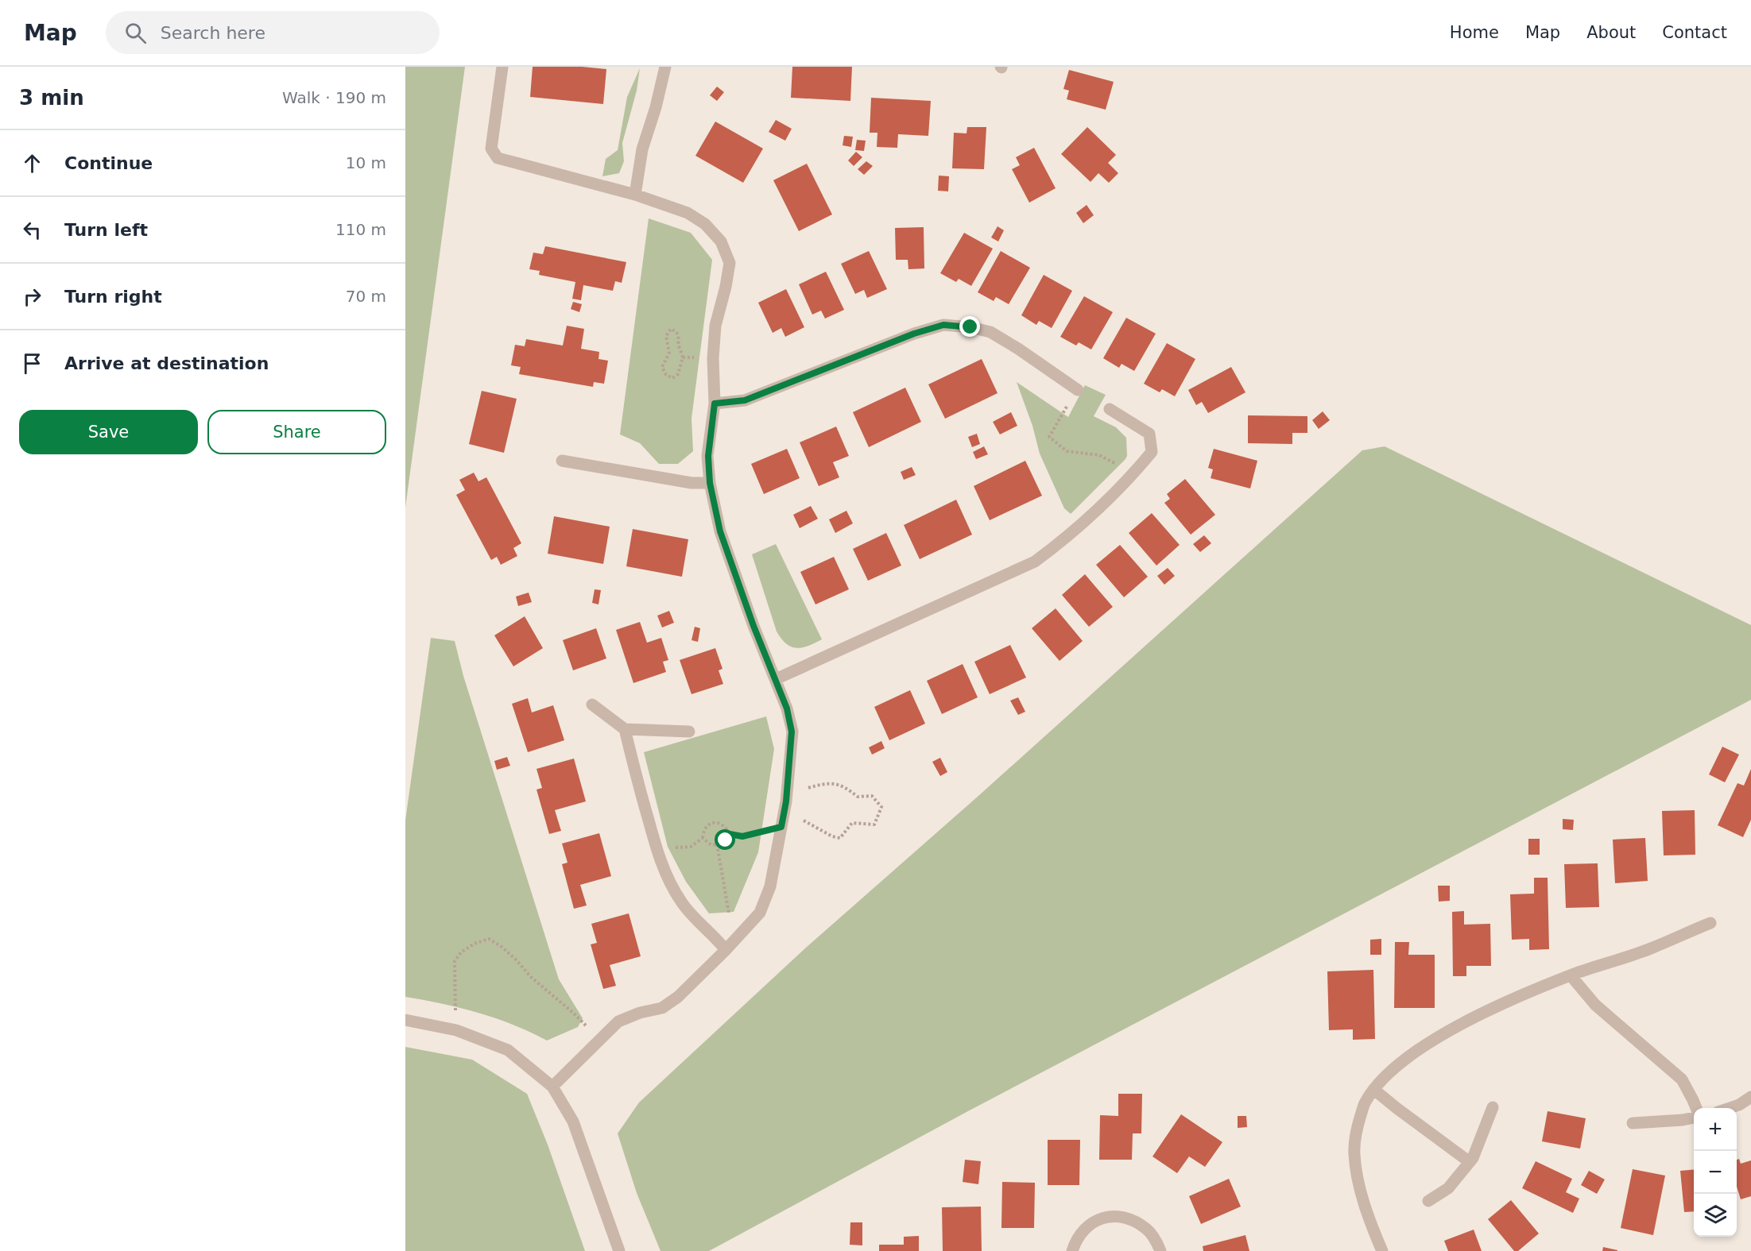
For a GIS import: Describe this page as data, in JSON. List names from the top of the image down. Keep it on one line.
{"page":{"header":"Map","search":"Search here","nav":["Home","Map","About","Contact"],"heading":["3 min","Walk · 190 m"],"list":[["Continue","10 m"],["Turn left","110 m"],["Turn right","70 m"],"Arrive at destination"],"buttons":["Save","Share"],"map_buttons":["+","−"]}}
